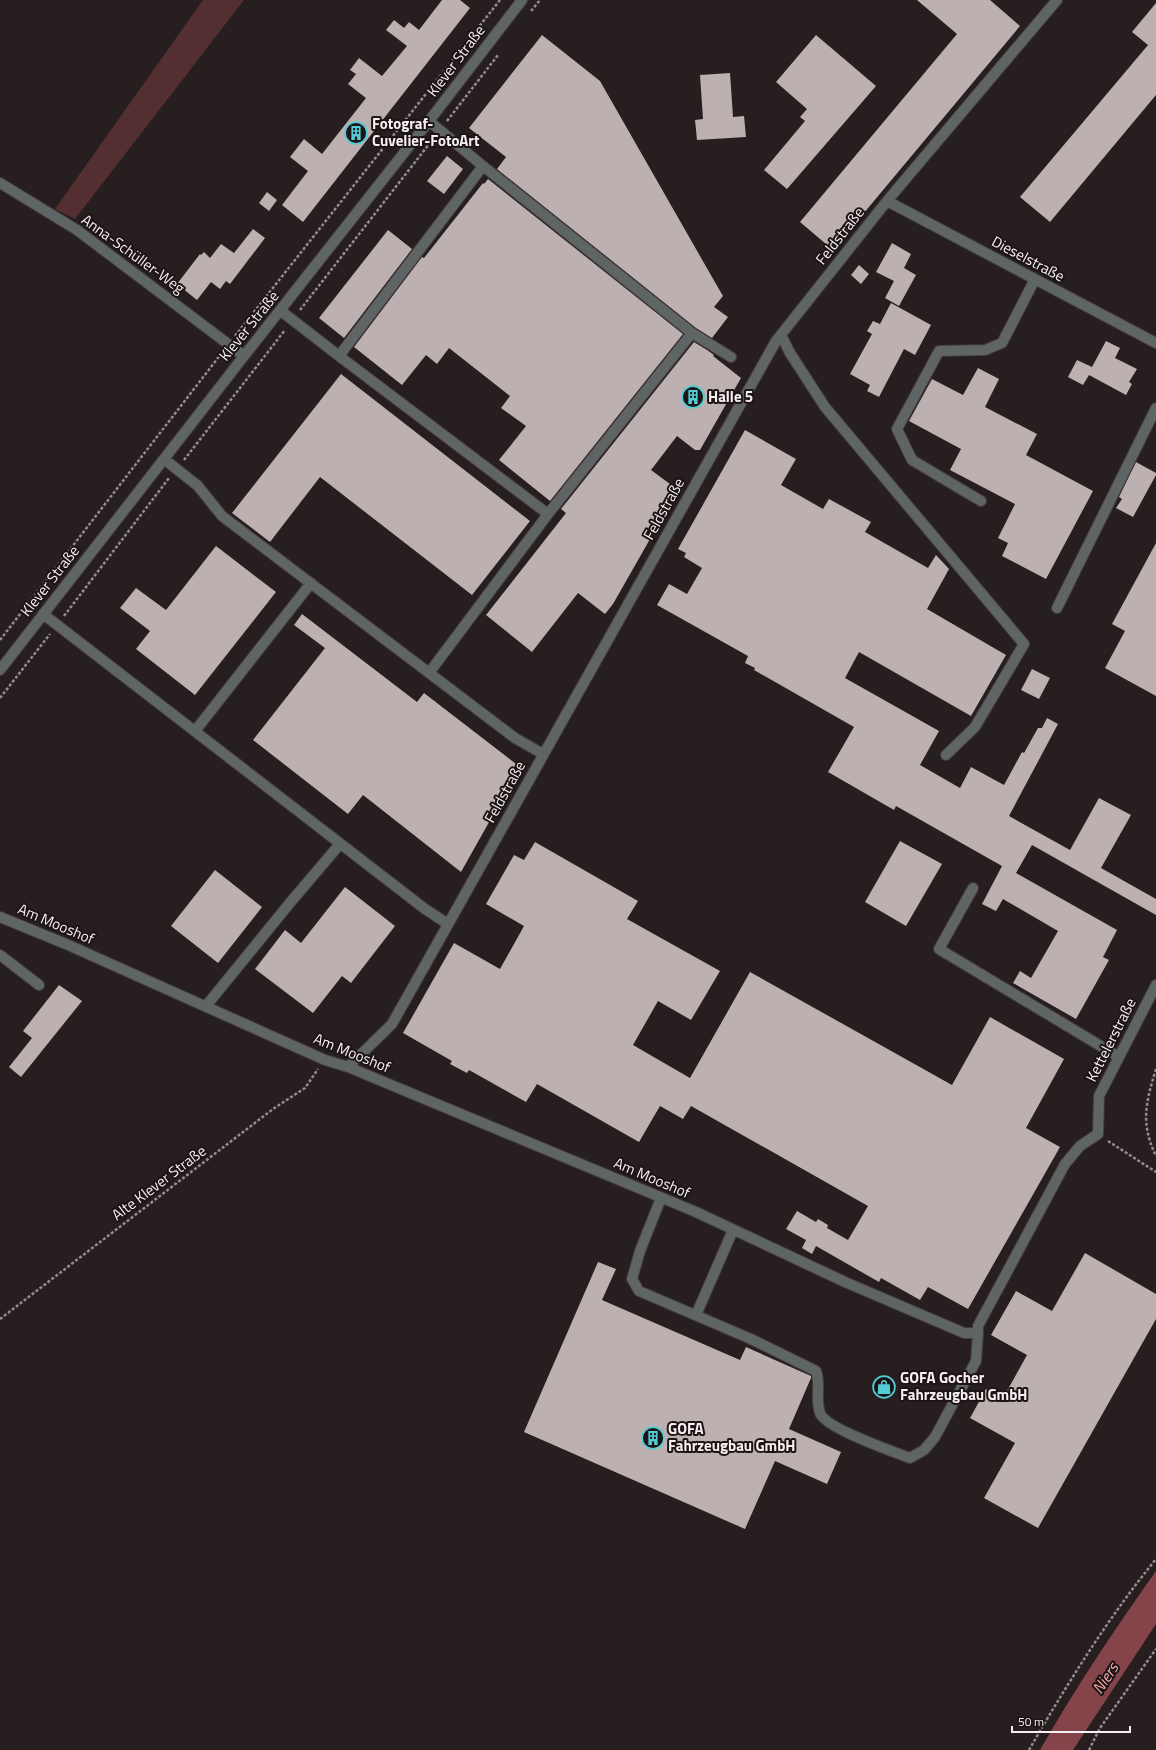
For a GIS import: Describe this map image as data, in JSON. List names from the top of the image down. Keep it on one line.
{"streets":{"street":["Klever Straße","Feldstraße","Anna-Schüller-Weg","Dieselstraße","Am Mooshof","Kettelerstraße"],"path":["Alte Klever Straße"]},"crossings":[["Klever Straße","Anna-Schüller-Weg"],["Feldstraße","Dieselstraße"],["Feldstraße","Am Mooshof"],["Am Mooshof","Alte Klever Straße"]],"water":["Niers"],"places":{"building":["Fotograf- Cuvelier-FotoArt","Halle 5","GOFA Fahrzeugbau GmbH"],"shop":["GOFA Gocher Fahrzeugbau GmbH"]},"scale_bar":"50 m"}
